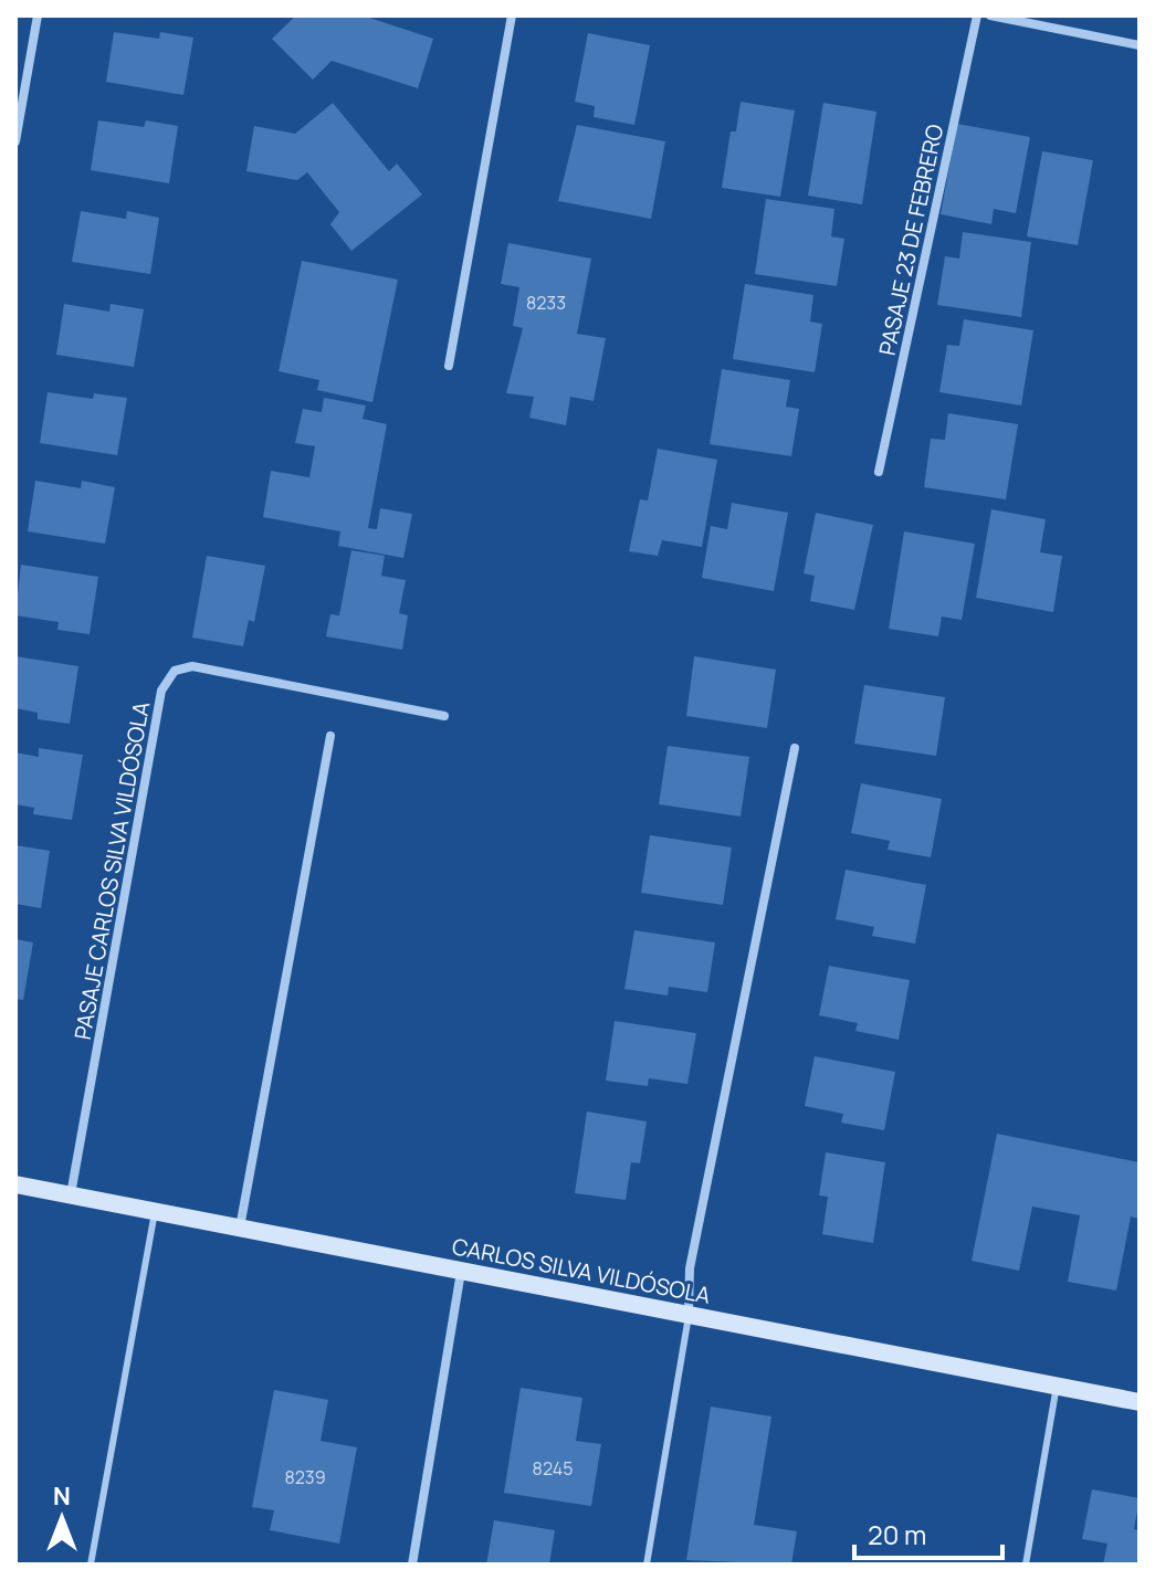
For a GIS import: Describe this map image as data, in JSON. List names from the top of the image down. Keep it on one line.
{"streets":{"street":["PASAJE 23 DE FEBRERO","PASAJE CARLOS SILVA VILDÓSOLA","CARLOS SILVA VILDÓSOLA"]},"crossings":[["PASAJE CARLOS SILVA VILDÓSOLA","CARLOS SILVA VILDÓSOLA"]],"house_numbers":["8233","8245","8239"],"scale_bar":"20 m","north":"top"}
